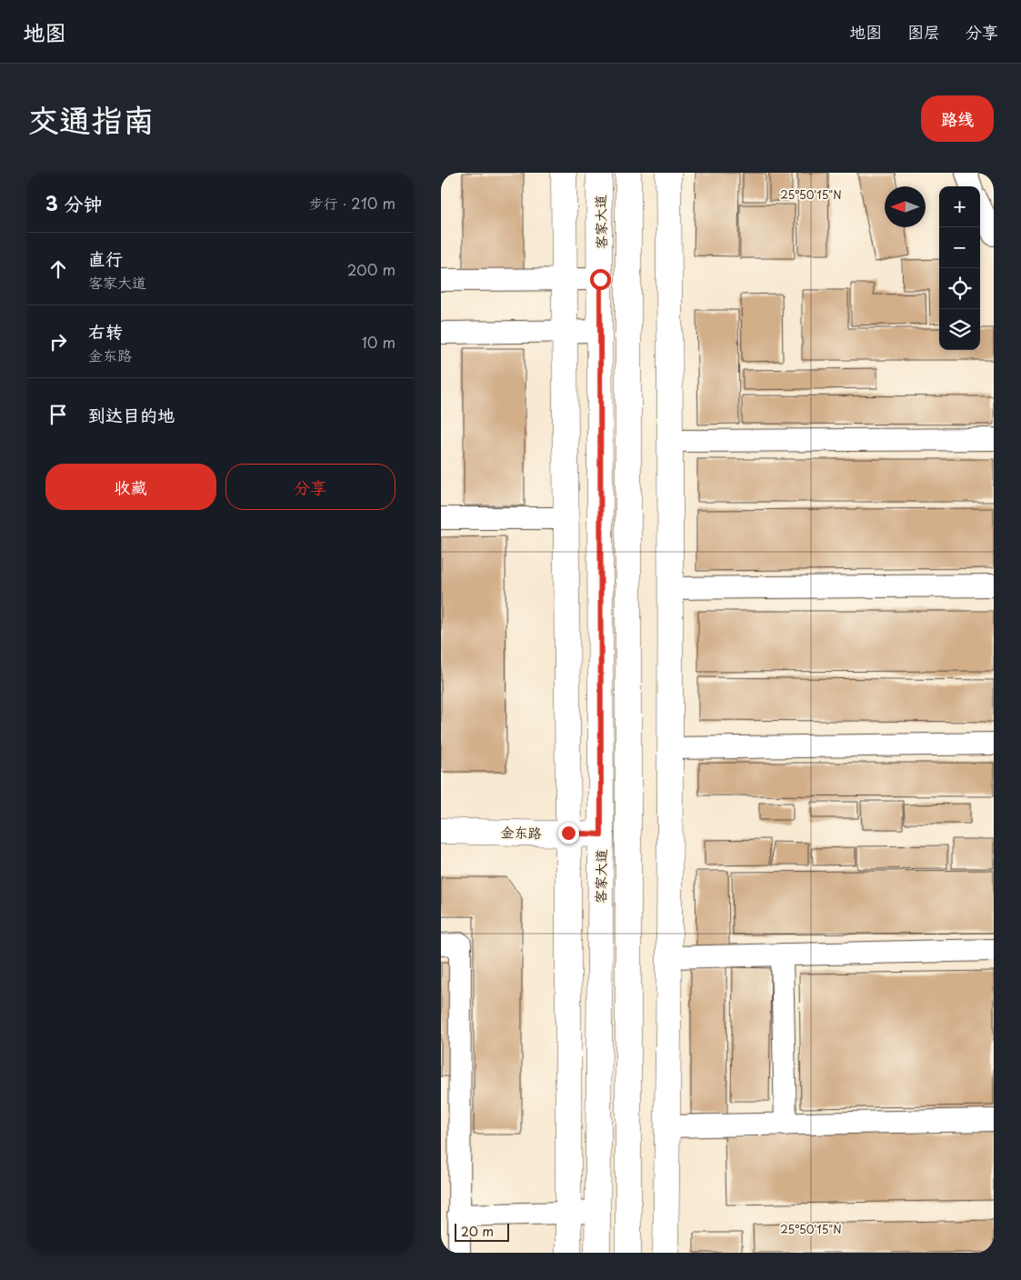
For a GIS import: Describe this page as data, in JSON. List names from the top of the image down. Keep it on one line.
{"streets":{"street":["客家大道","金东路"]},"crossings":[["客家大道","金东路"]],"scale_bar":"20 m","north":"left","page":{"header":"地图","nav":["地图","图层","分享"],"title":"交通指南","buttons":["路线",["收藏","分享"]],"heading":["3 分钟","步行 · 210 m"],"map_buttons":["+","−"],"list":[["直行","客家大道","200 m"],["右转","金东路","10 m"],"到达目的地"],"scale":"20 m"},"coordinates":["25°50'15\"N"]}
